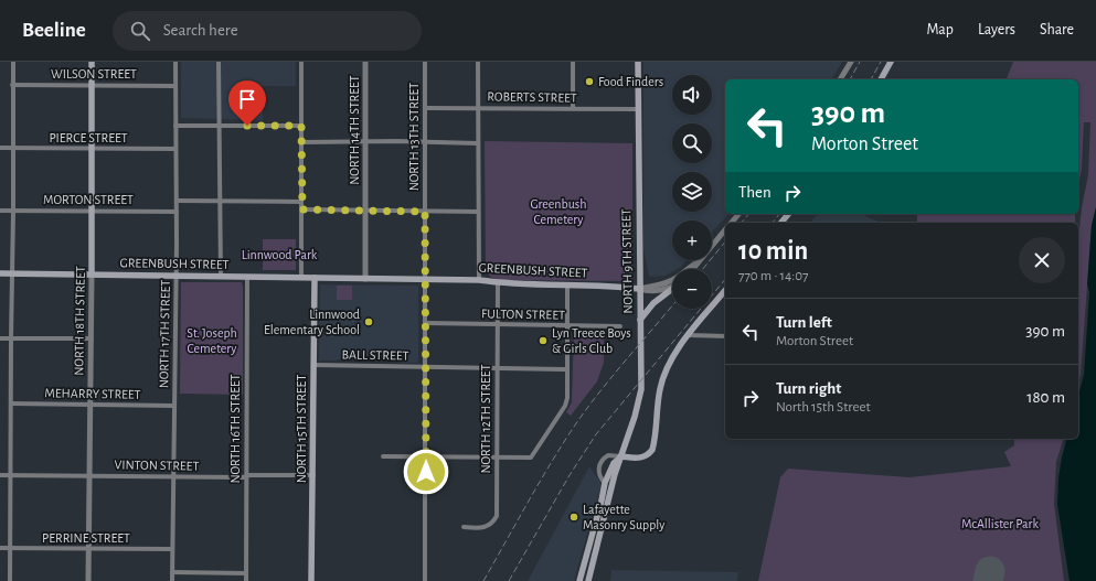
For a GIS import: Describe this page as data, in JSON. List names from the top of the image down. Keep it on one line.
{"streets":{"main road":["NORTH 9TH STREET","GREENBUSH STREET","NORTH 18TH STREET","NORTH 15TH STREET"],"street":["WILSON STREET","ROBERTS STREET","NORTH 14TH STREET","NORTH 13TH STREET","PIERCE STREET","MORTON STREET","FULTON STREET","NORTH 17TH STREET","BALL STREET","MEHARRY STREET","NORTH 12TH STREET","NORTH 16TH STREET","VINTON STREET","PERRINE STREET"]},"crossings":[["WILSON STREET","NORTH 18TH STREET"],["WILSON STREET","NORTH 17TH STREET"],["ROBERTS STREET","NORTH 13TH STREET"],["ROBERTS STREET","NORTH 9TH STREET"],["NORTH 14TH STREET","GREENBUSH STREET"],["NORTH 13TH STREET","GREENBUSH STREET"],["NORTH 13TH STREET","FULTON STREET"],["NORTH 13TH STREET","BALL STREET"],["PIERCE STREET","NORTH 18TH STREET"],["PIERCE STREET","NORTH 17TH STREET"],["MORTON STREET","NORTH 18TH STREET"],["MORTON STREET","NORTH 17TH STREET"],["NORTH 9TH STREET","GREENBUSH STREET"],["GREENBUSH STREET","NORTH 18TH STREET"],["GREENBUSH STREET","NORTH 17TH STREET"],["GREENBUSH STREET","NORTH 12TH STREET"],["GREENBUSH STREET","NORTH 16TH STREET"],["GREENBUSH STREET","NORTH 15TH STREET"],["FULTON STREET","NORTH 12TH STREET"],["NORTH 18TH STREET","MEHARRY STREET"],["NORTH 18TH STREET","VINTON STREET"],["NORTH 18TH STREET","PERRINE STREET"],["NORTH 17TH STREET","MEHARRY STREET"],["NORTH 17TH STREET","VINTON STREET"],["NORTH 17TH STREET","PERRINE STREET"],["BALL STREET","NORTH 12TH STREET"],["BALL STREET","NORTH 15TH STREET"],["NORTH 16TH STREET","VINTON STREET"],["NORTH 15TH STREET","VINTON STREET"]],"parks":["Greenbush Cemetery","Linnwood Park","St. Joseph Cemetery","McAllister Park"],"places":["Food Finders","Linnwood Elementary School","Lyn Treece Boys & Girls Club","Lafayette Masonry Supply"],"page":{"header":"Beeline","search":"Search here","nav":["Map","Layers","Share"],"map_buttons":["+","−"],"turn":["390 m","Morton Street"],"then":"Then","heading":["10 min","770 m · 14:07"],"list":[{"name":"Turn left","note":"Morton Street","value":"390 m"},{"name":"Turn right","note":"North 15th Street","value":"180 m"}]}}
